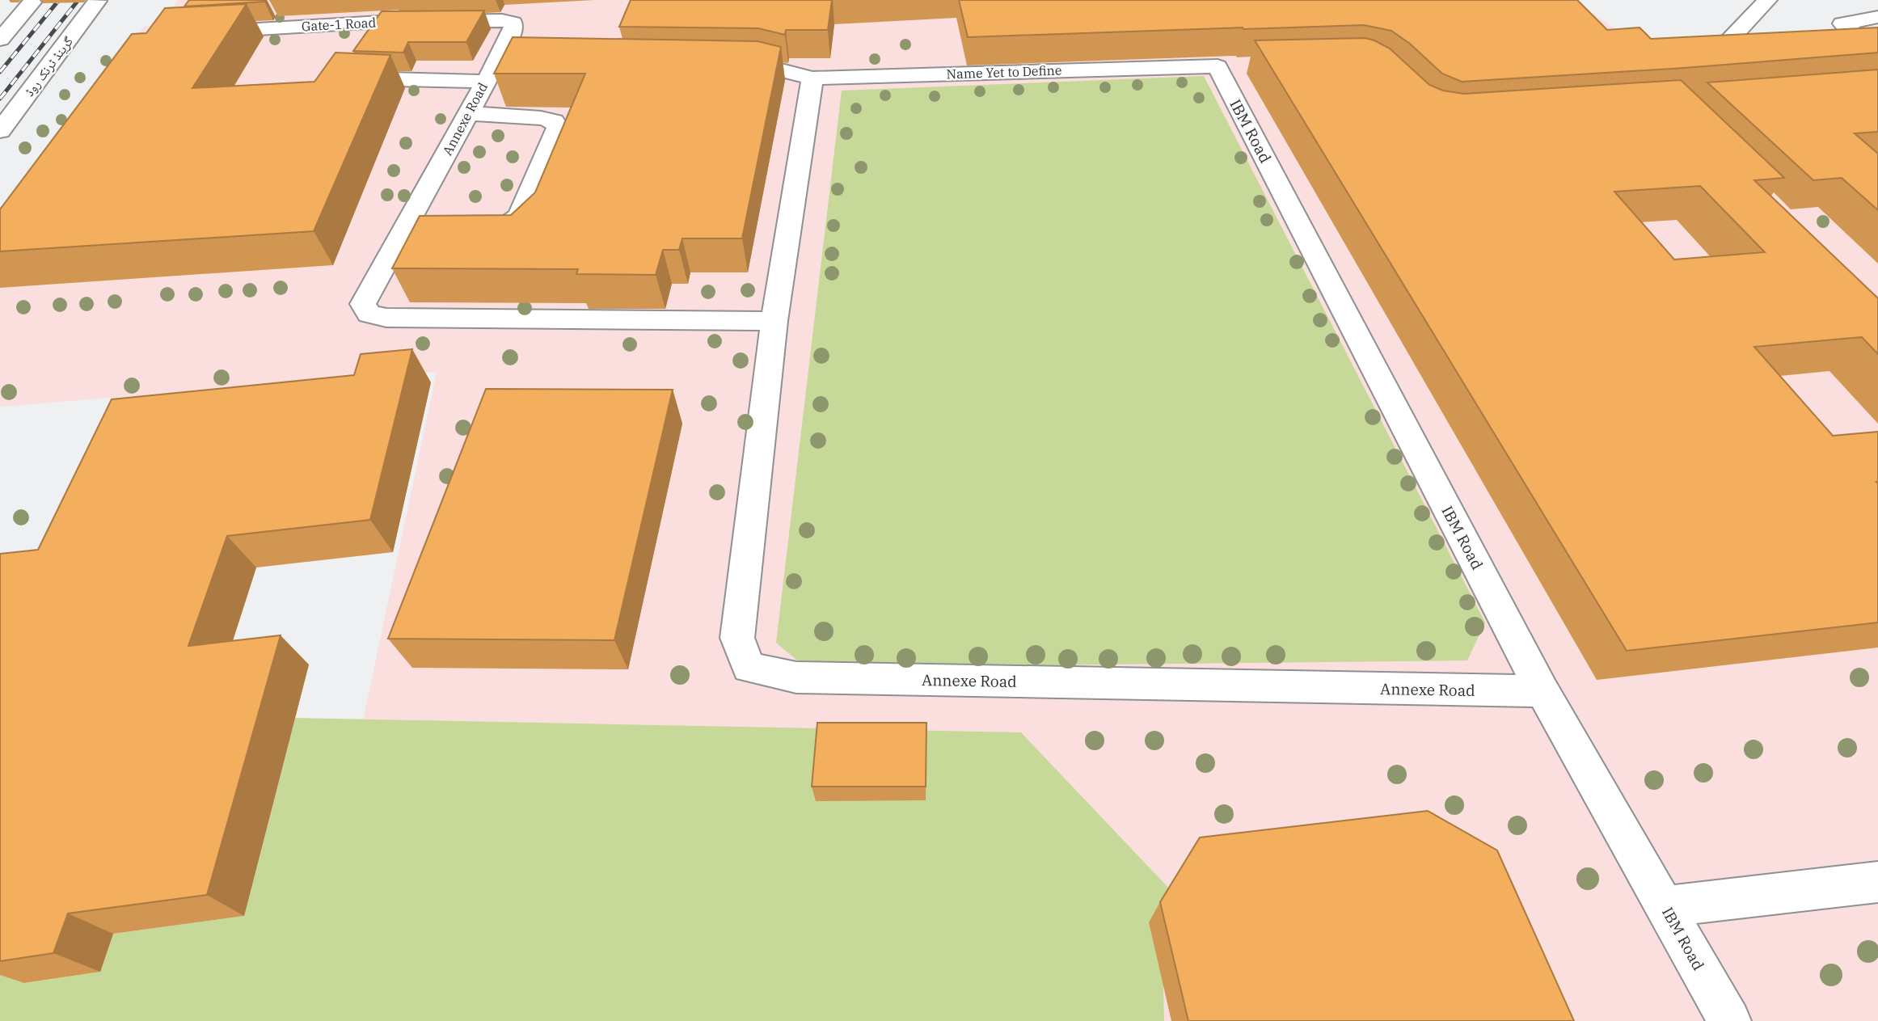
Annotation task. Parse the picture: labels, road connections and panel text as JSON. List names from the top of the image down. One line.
{"streets":{"main road":["Gate-1 Road","گرینڈ ٹرنک روڈ","Name Yet to Define","Annexe Road","IBM Road"]},"crossings":[["Gate-1 Road","Annexe Road"],["Name Yet to Define","Annexe Road"],["Name Yet to Define","IBM Road"],["Annexe Road","IBM Road"]]}
